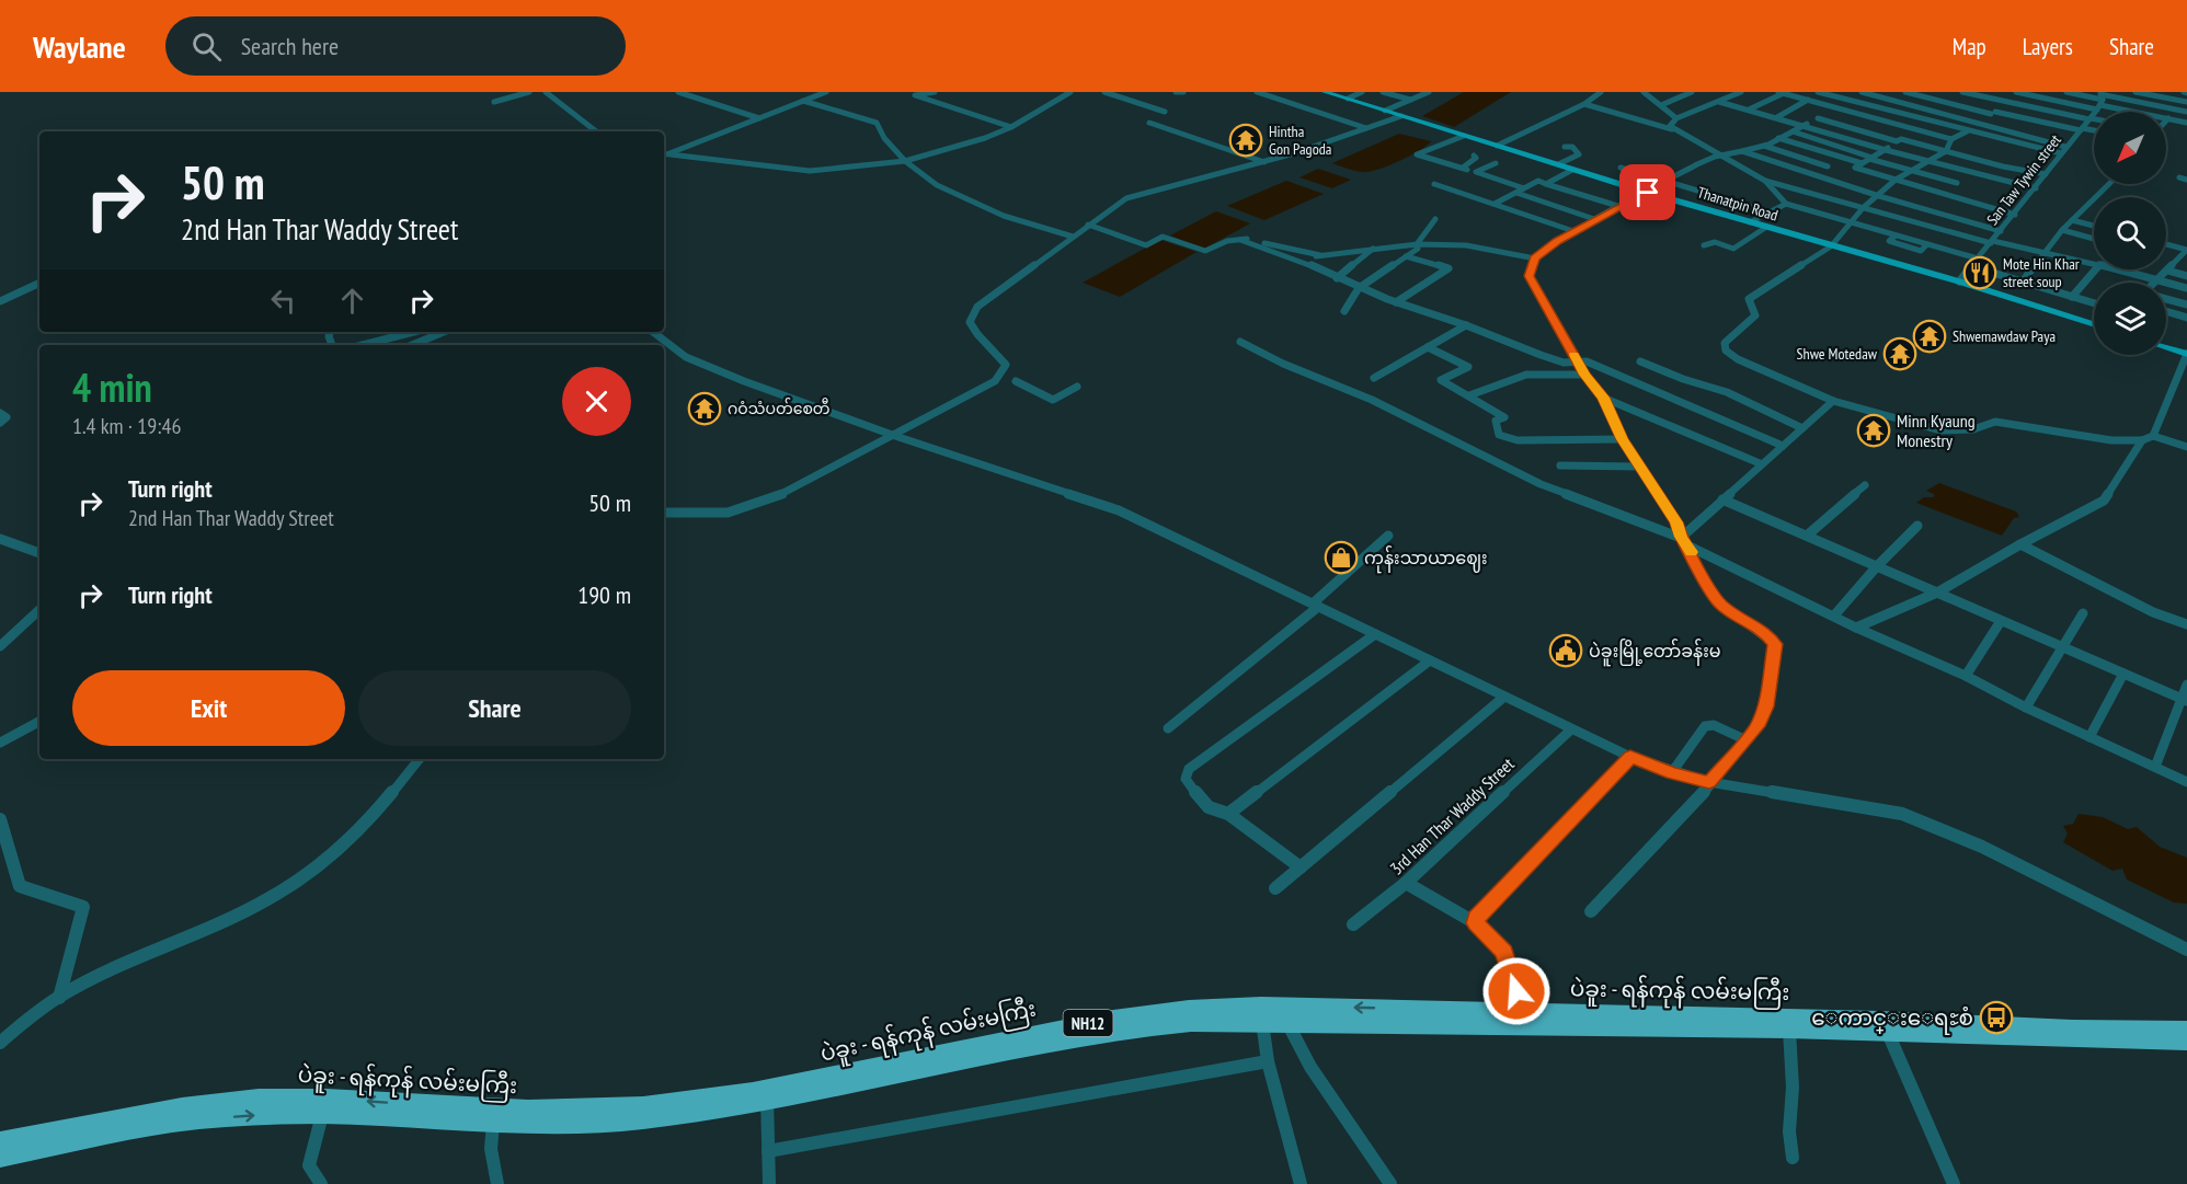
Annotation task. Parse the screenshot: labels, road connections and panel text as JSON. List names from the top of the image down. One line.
{"streets":{"highway":["ပဲခူး - ရန်ကုန် လမ်းမကြီး","NH12"],"main road":["Thanatpin Road"],"street":["San Taw Tywin street","3rd Han Thar Waddy Street"]},"crossings":[["San Taw Tywin street","Thanatpin Road"]],"places":{"temple":["Hintha Gon Pagoda","Shwemawdaw Paya","Shwe Motedaw","ဂဝံသံပတ်စေတီ","Minn Kyaung Monestry"],"restaurant":["Mote Hin Khar street soup"],"shop":["ကုန်းသာယာဈေး"],"public building":["ပဲခူးမြို့တော်ခန်းမ"],"bus stop":["ေကာင္းေရႊစံ"]},"north":"bottom left","page":{"header":"Waylane","search":"Search here","nav":["Map","Layers","Share"],"turn":["50 m","2nd Han Thar Waddy Street"],"heading":["4 min","1.4 km · 19:46"],"list":[{"name":"Turn right","note":"2nd Han Thar Waddy Street","value":"50 m"},{"name":"Turn right","value":"190 m"}],"buttons":["Exit","Share"]}}
